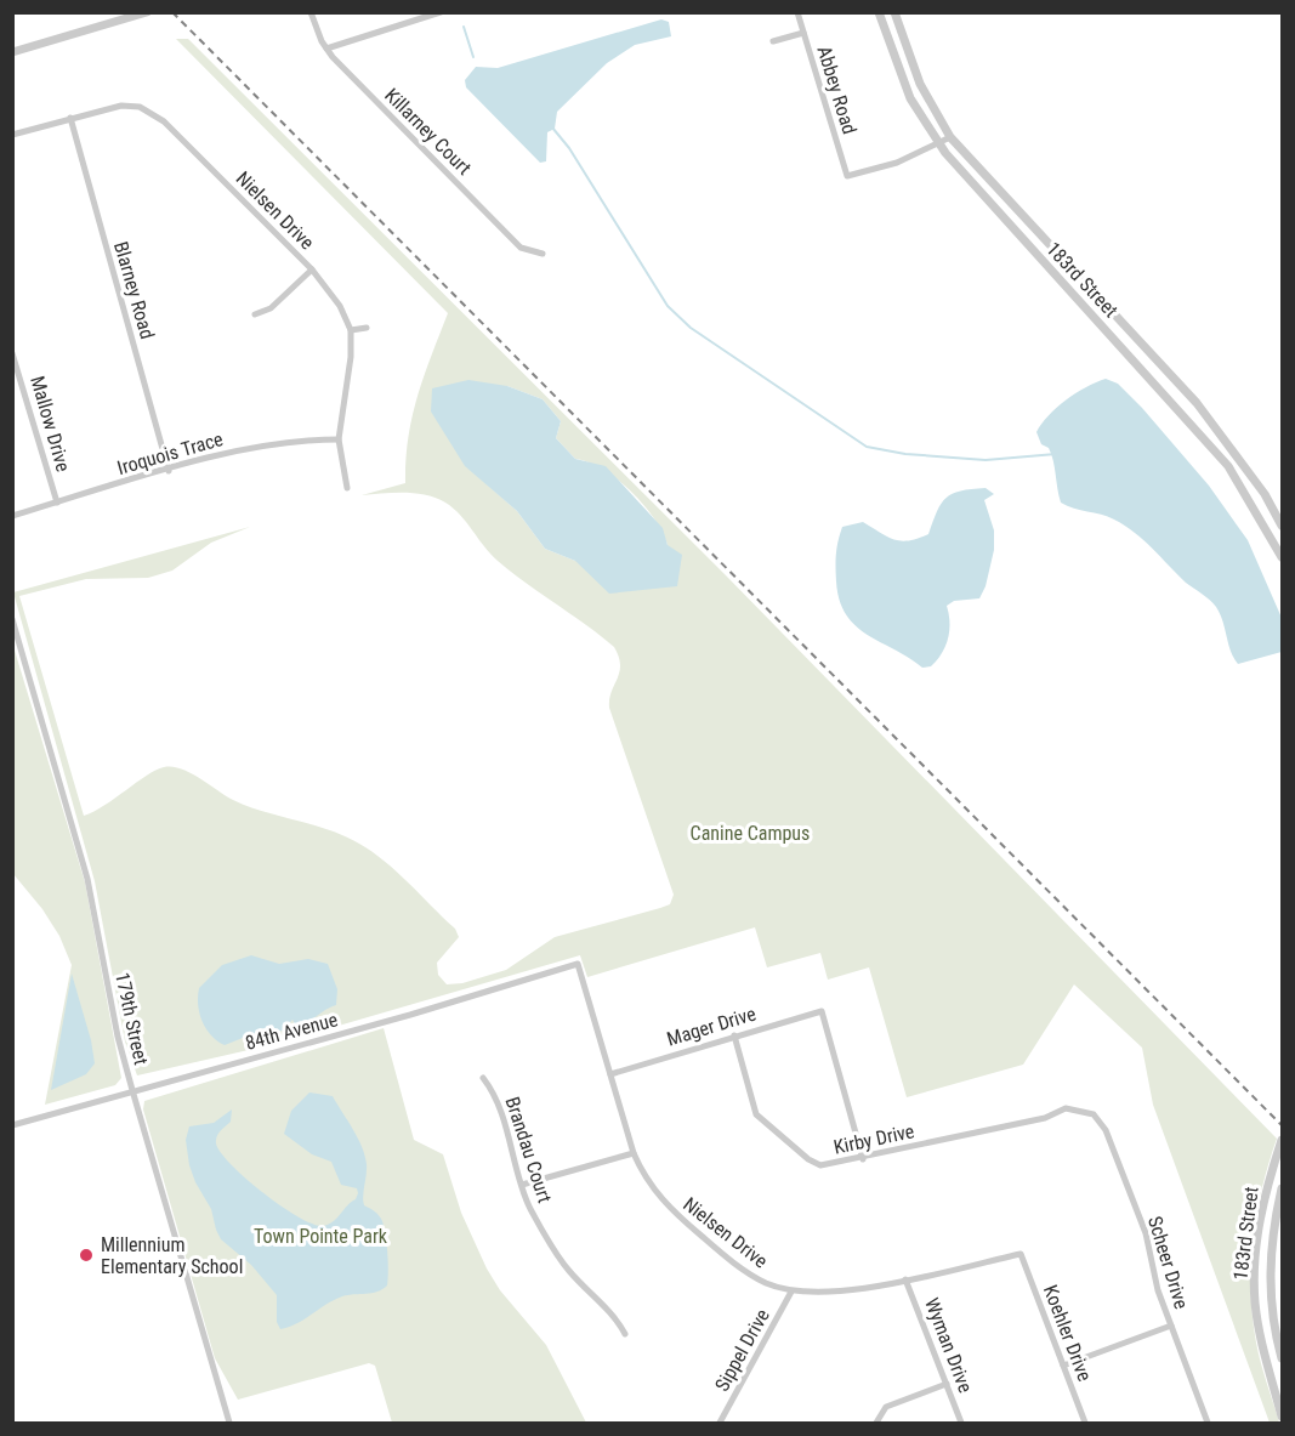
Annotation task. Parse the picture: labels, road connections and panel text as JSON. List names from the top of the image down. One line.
{"streets":{"street":["Abbey Road","Killarney Court","Nielsen Drive","183rd Street","Blarney Road","Mallow Drive","Iroquois Trace","179th Street","Mager Drive","84th Avenue","Kirby Drive","Brandau Court","Scheer Drive","Koehler Drive","Wyman Drive","Sippel Drive"]},"crossings":[["Abbey Road","183rd Street"],["Nielsen Drive","Blarney Road"],["Nielsen Drive","Iroquois Trace"],["Nielsen Drive","Mager Drive"],["Nielsen Drive","84th Avenue"],["Nielsen Drive","Koehler Drive"],["Nielsen Drive","Wyman Drive"],["Nielsen Drive","Sippel Drive"],["Blarney Road","Iroquois Trace"],["Mallow Drive","Iroquois Trace"],["179th Street","84th Avenue"],["Mager Drive","Kirby Drive"],["Kirby Drive","Scheer Drive"]],"parks":["Canine Campus","Town Pointe Park"],"places":["Millennium Elementary School"]}
